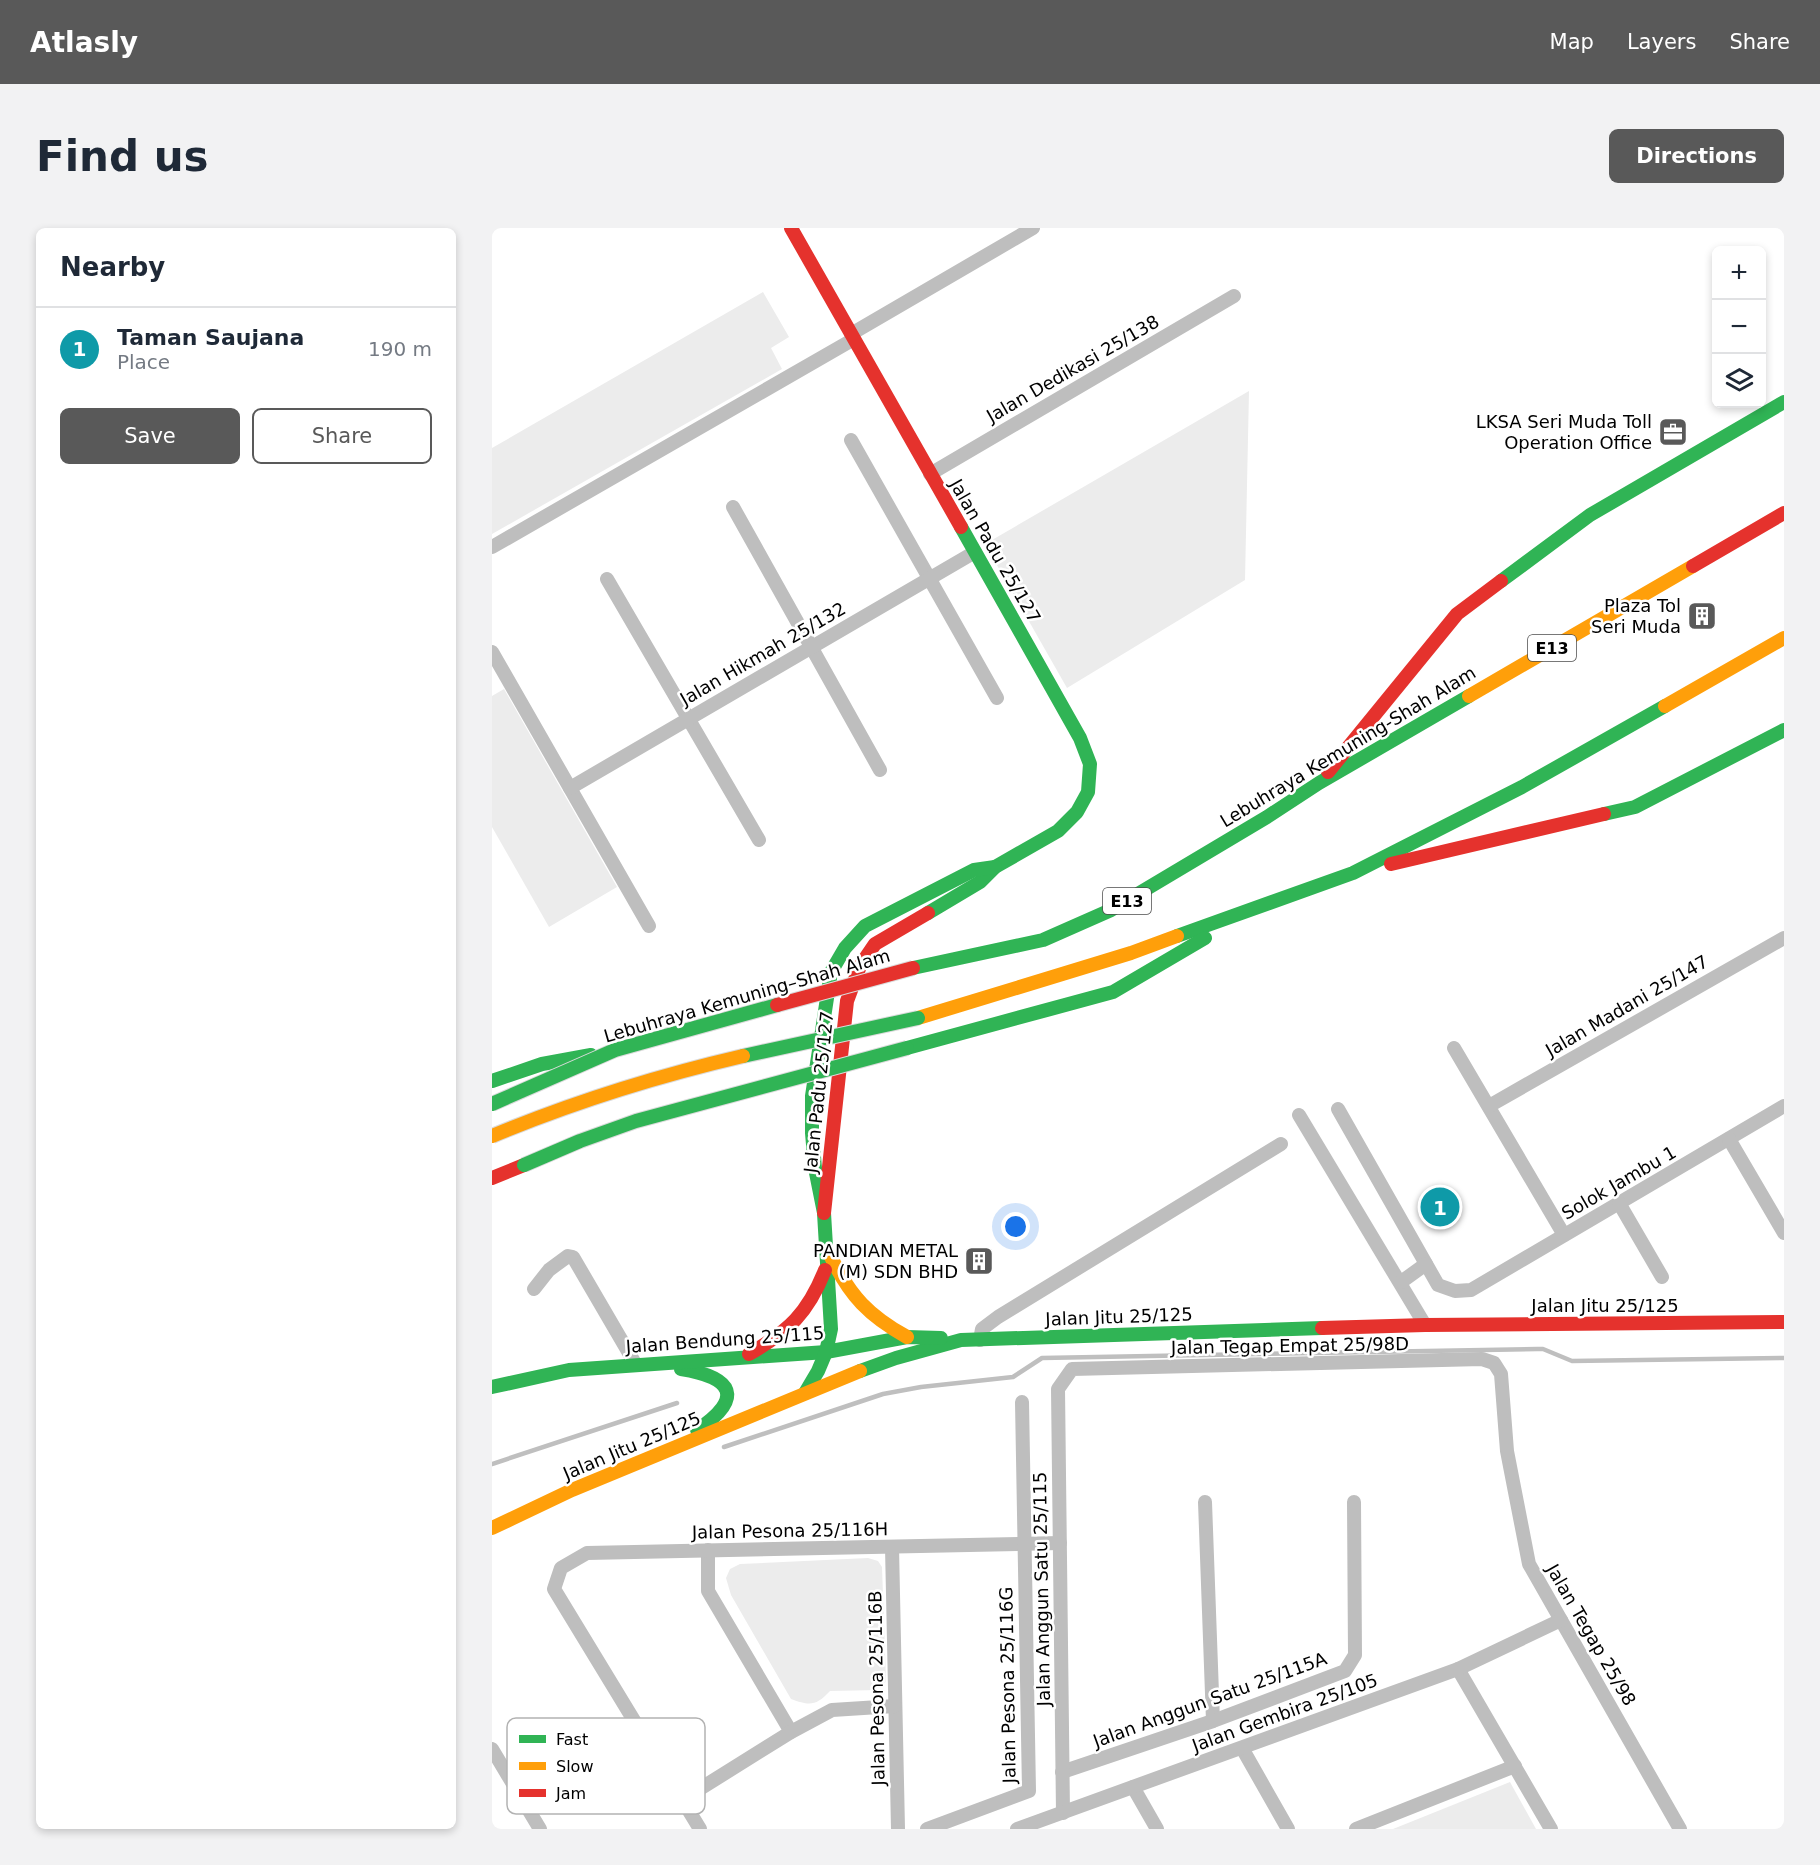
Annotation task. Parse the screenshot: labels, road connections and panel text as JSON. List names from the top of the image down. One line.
{"streets":{"main road":["Jalan Padu 25/127","E13","Lebuhraya Kemuning-Shah Alam","Lebuhraya Kemuning–Shah Alam","Jalan Jitu 25/125","Jalan Bendung 25/115"],"street":["Jalan Dedikasi 25/138","Jalan Hikmah 25/132","Jalan Madani 25/147","Solok Jambu 1","Jalan Tegap Empat 25/98D","Jalan Pesona 25/116H","Jalan Anggun Satu 25/115","Jalan Tegap 25/98","Jalan Pesona 25/116G","Jalan Pesona 25/116B","Jalan Anggun Satu 25/115A","Jalan Gembira 25/105"]},"crossings":[["Jalan Dedikasi 25/138","Jalan Padu 25/127"],["Jalan Padu 25/127","Jalan Hikmah 25/132"],["Jalan Padu 25/127","Jalan Jitu 25/125"],["Jalan Padu 25/127","Jalan Bendung 25/115"],["Lebuhraya Kemuning-Shah Alam","Lebuhraya Kemuning–Shah Alam"],["Jalan Jitu 25/125","Jalan Bendung 25/115"],["Jalan Tegap Empat 25/98D","Jalan Anggun Satu 25/115"],["Jalan Tegap Empat 25/98D","Jalan Tegap 25/98"],["Jalan Pesona 25/116H","Jalan Anggun Satu 25/115"],["Jalan Pesona 25/116H","Jalan Pesona 25/116G"],["Jalan Pesona 25/116H","Jalan Pesona 25/116B"],["Jalan Anggun Satu 25/115","Jalan Anggun Satu 25/115A"],["Jalan Anggun Satu 25/115","Jalan Gembira 25/105"],["Jalan Tegap 25/98","Jalan Gembira 25/105"]],"places":{"office":["LKSA Seri Muda Toll Operation Office"],"building":["Plaza Tol Seri Muda","PANDIAN METAL (M) SDN BHD"]},"legend":["Fast","Slow","Jam"],"page":{"header":"Atlasly","nav":["Map","Layers","Share"],"buttons":["Directions",["Save","Share"]],"title":"Find us","heading":"Nearby","map_buttons":["+","−"],"list":[{"mark":"1","name":"Taman Saujana","note":"Place","value":"190 m"}],"pins":"1"}}
